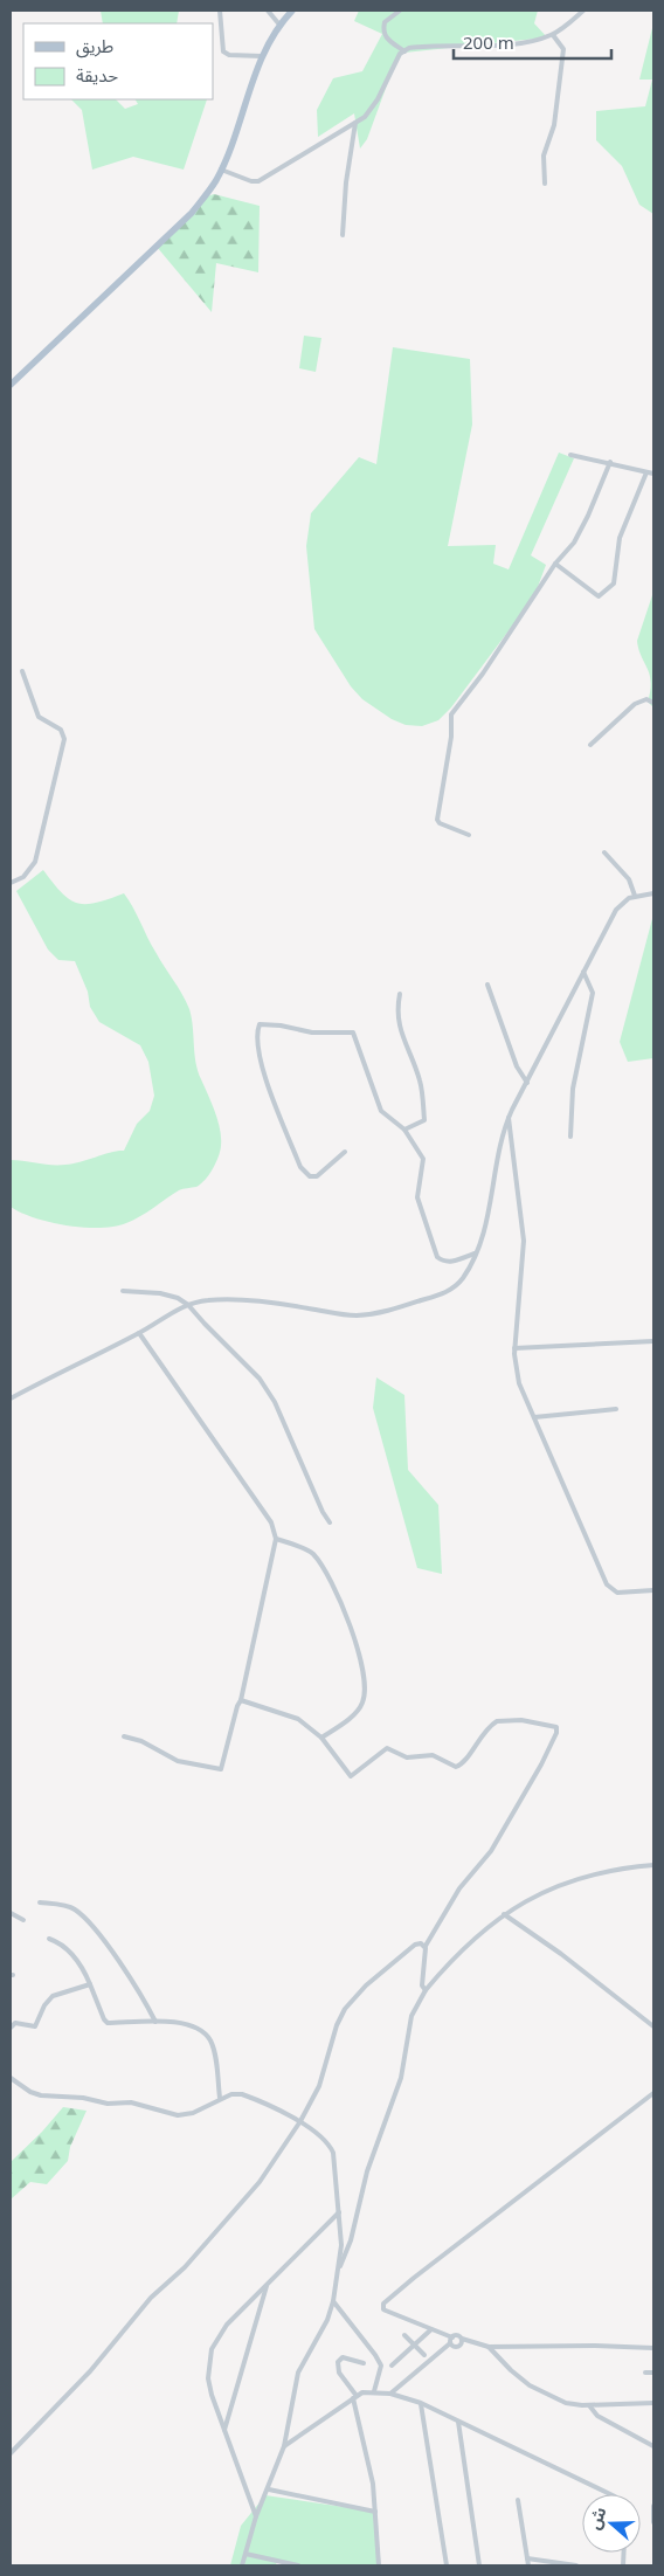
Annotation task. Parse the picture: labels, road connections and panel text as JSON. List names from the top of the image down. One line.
{"legend":["طريق","حديقة"],"scale_bar":"200 m","north":"left"}
